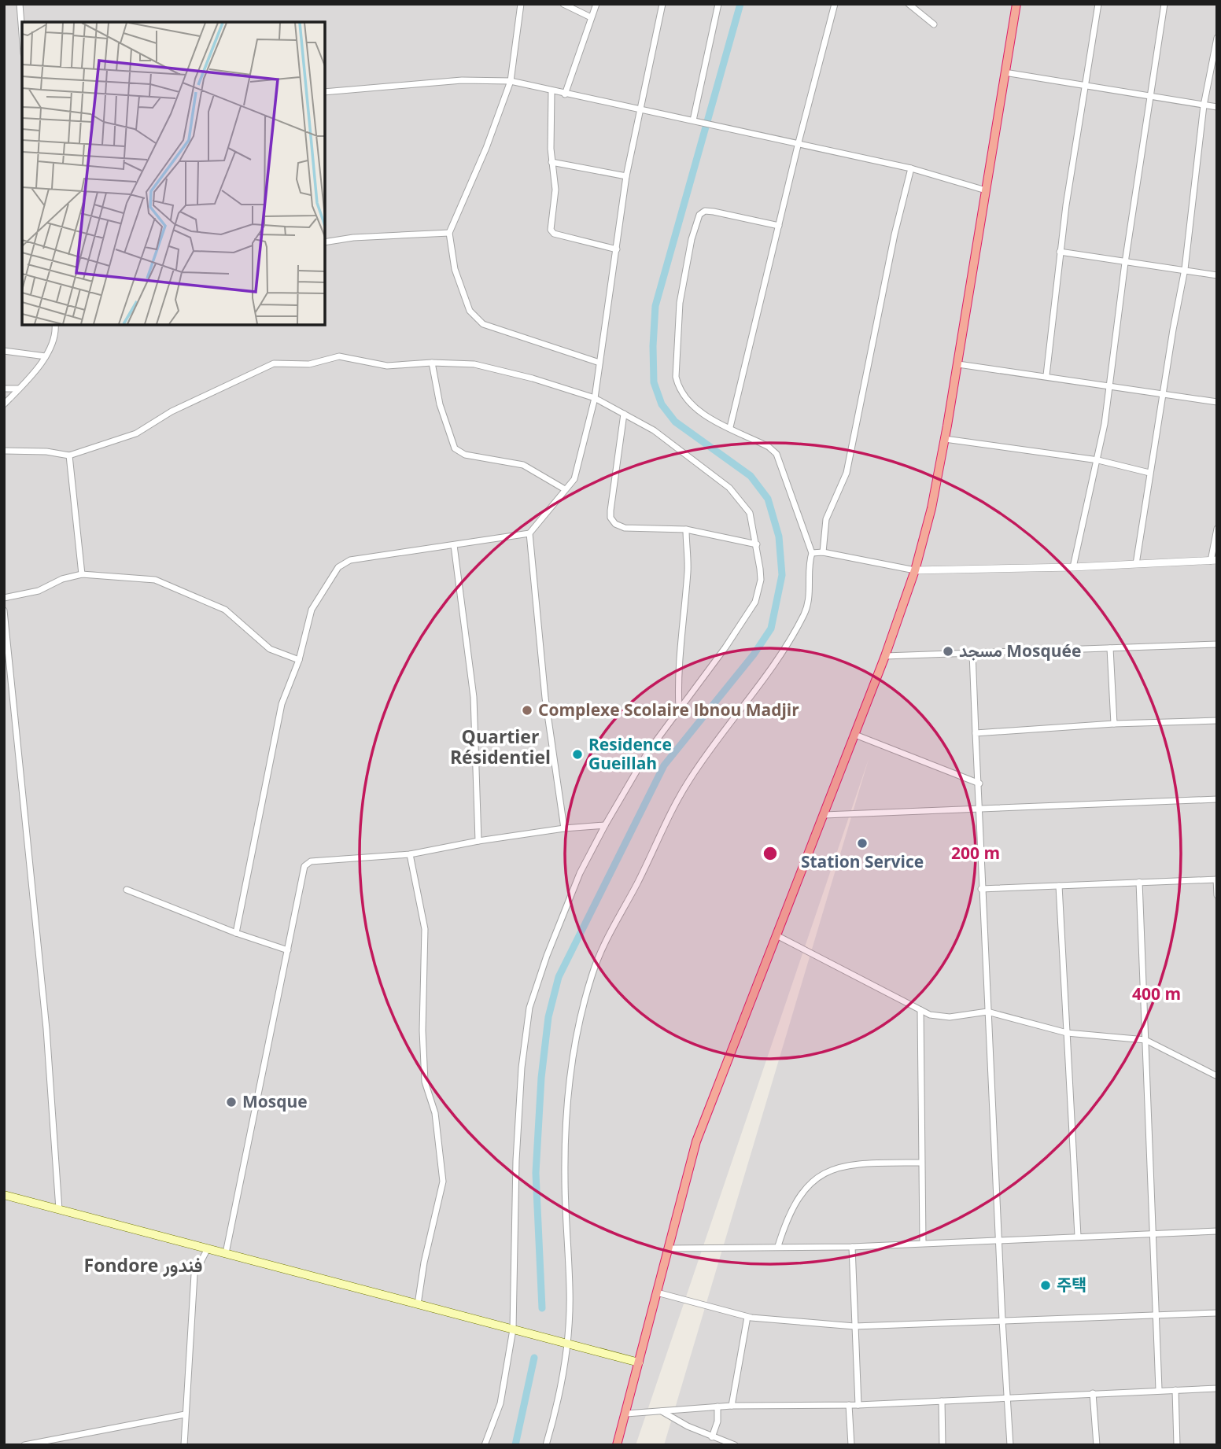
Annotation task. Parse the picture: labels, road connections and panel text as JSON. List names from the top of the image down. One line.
{"districts":["Quartier Résidentiel","Fondore فندور"],"places":["مسجد Mosquée","Complexe Scolaire Ibnou Madjir","Residence Gueillah","Station Service","Mosque","주택"],"rings":["200 m","400 m"]}
